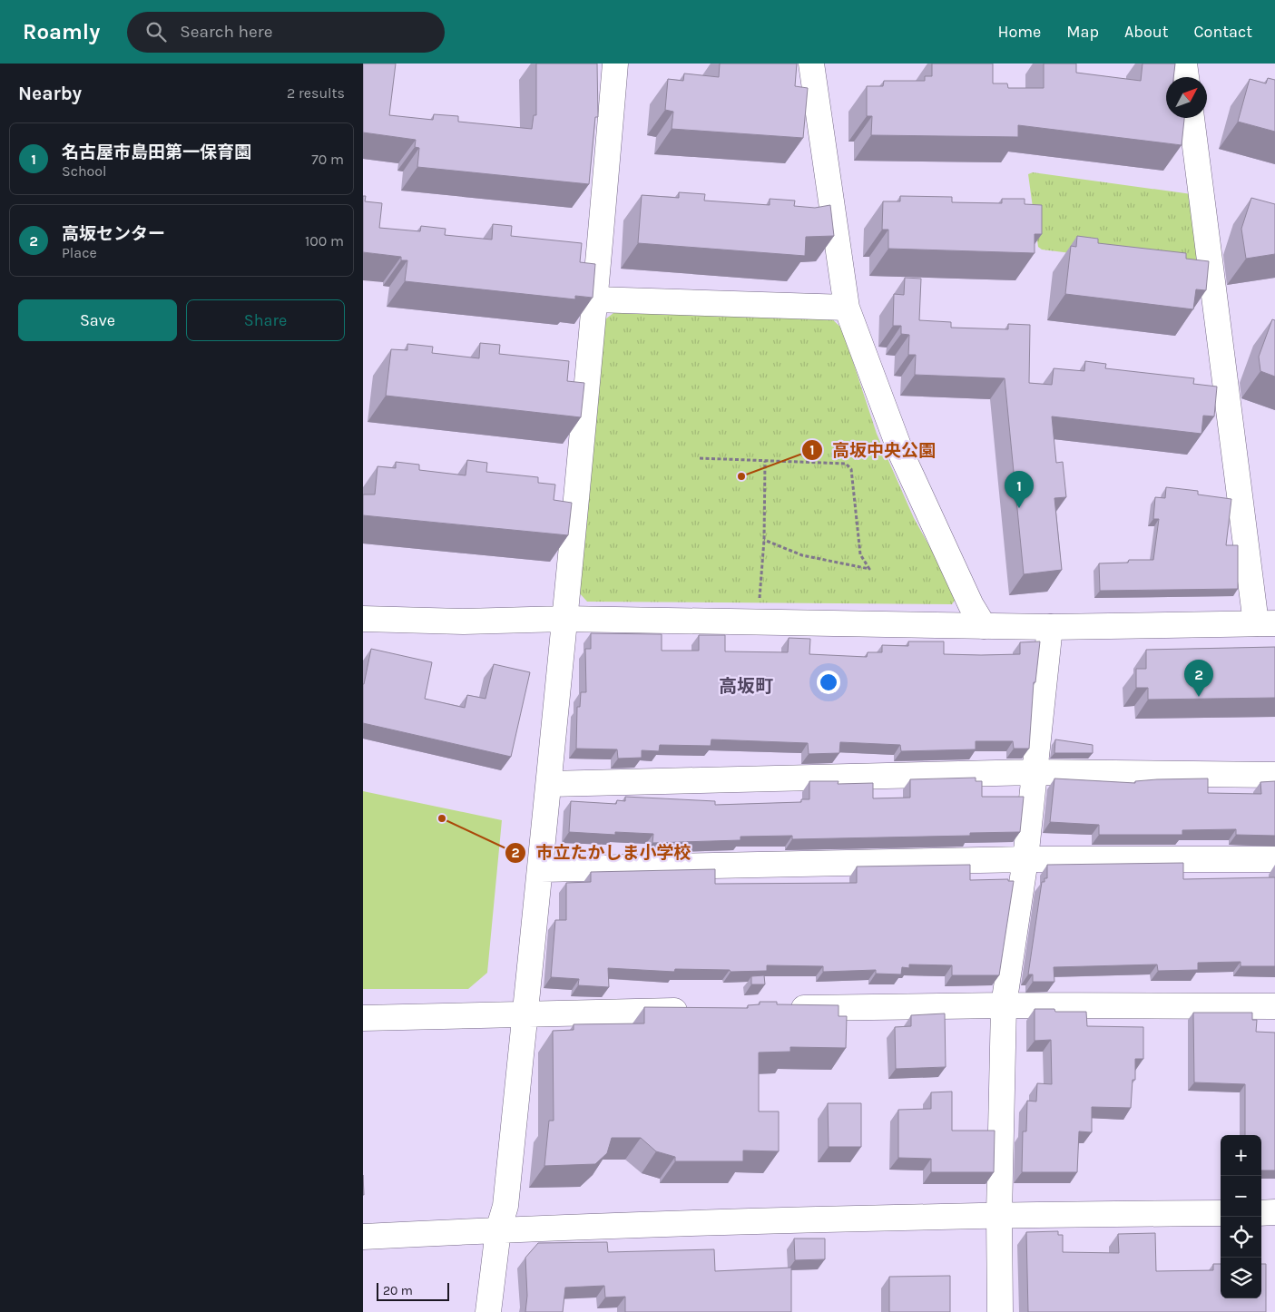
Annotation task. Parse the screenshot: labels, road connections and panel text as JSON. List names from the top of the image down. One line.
{"districts":["高坂町"],"places":["高坂中央公園","市立たかしま小学校"],"scale_bar":"20 m","north":"top right","page":{"header":"Roamly","search":"Search here","nav":["Home","Map","About","Contact"],"heading":["Nearby","2 results"],"list":[{"mark":"1","name":"名古屋市島田第一保育園","note":"School","value":"70 m"},{"mark":"2","name":"高坂センター","note":"Place","value":"100 m"}],"buttons":["Save","Share"],"pins":["1","2"],"map_buttons":["+","−"],"scale":"20 m"}}
